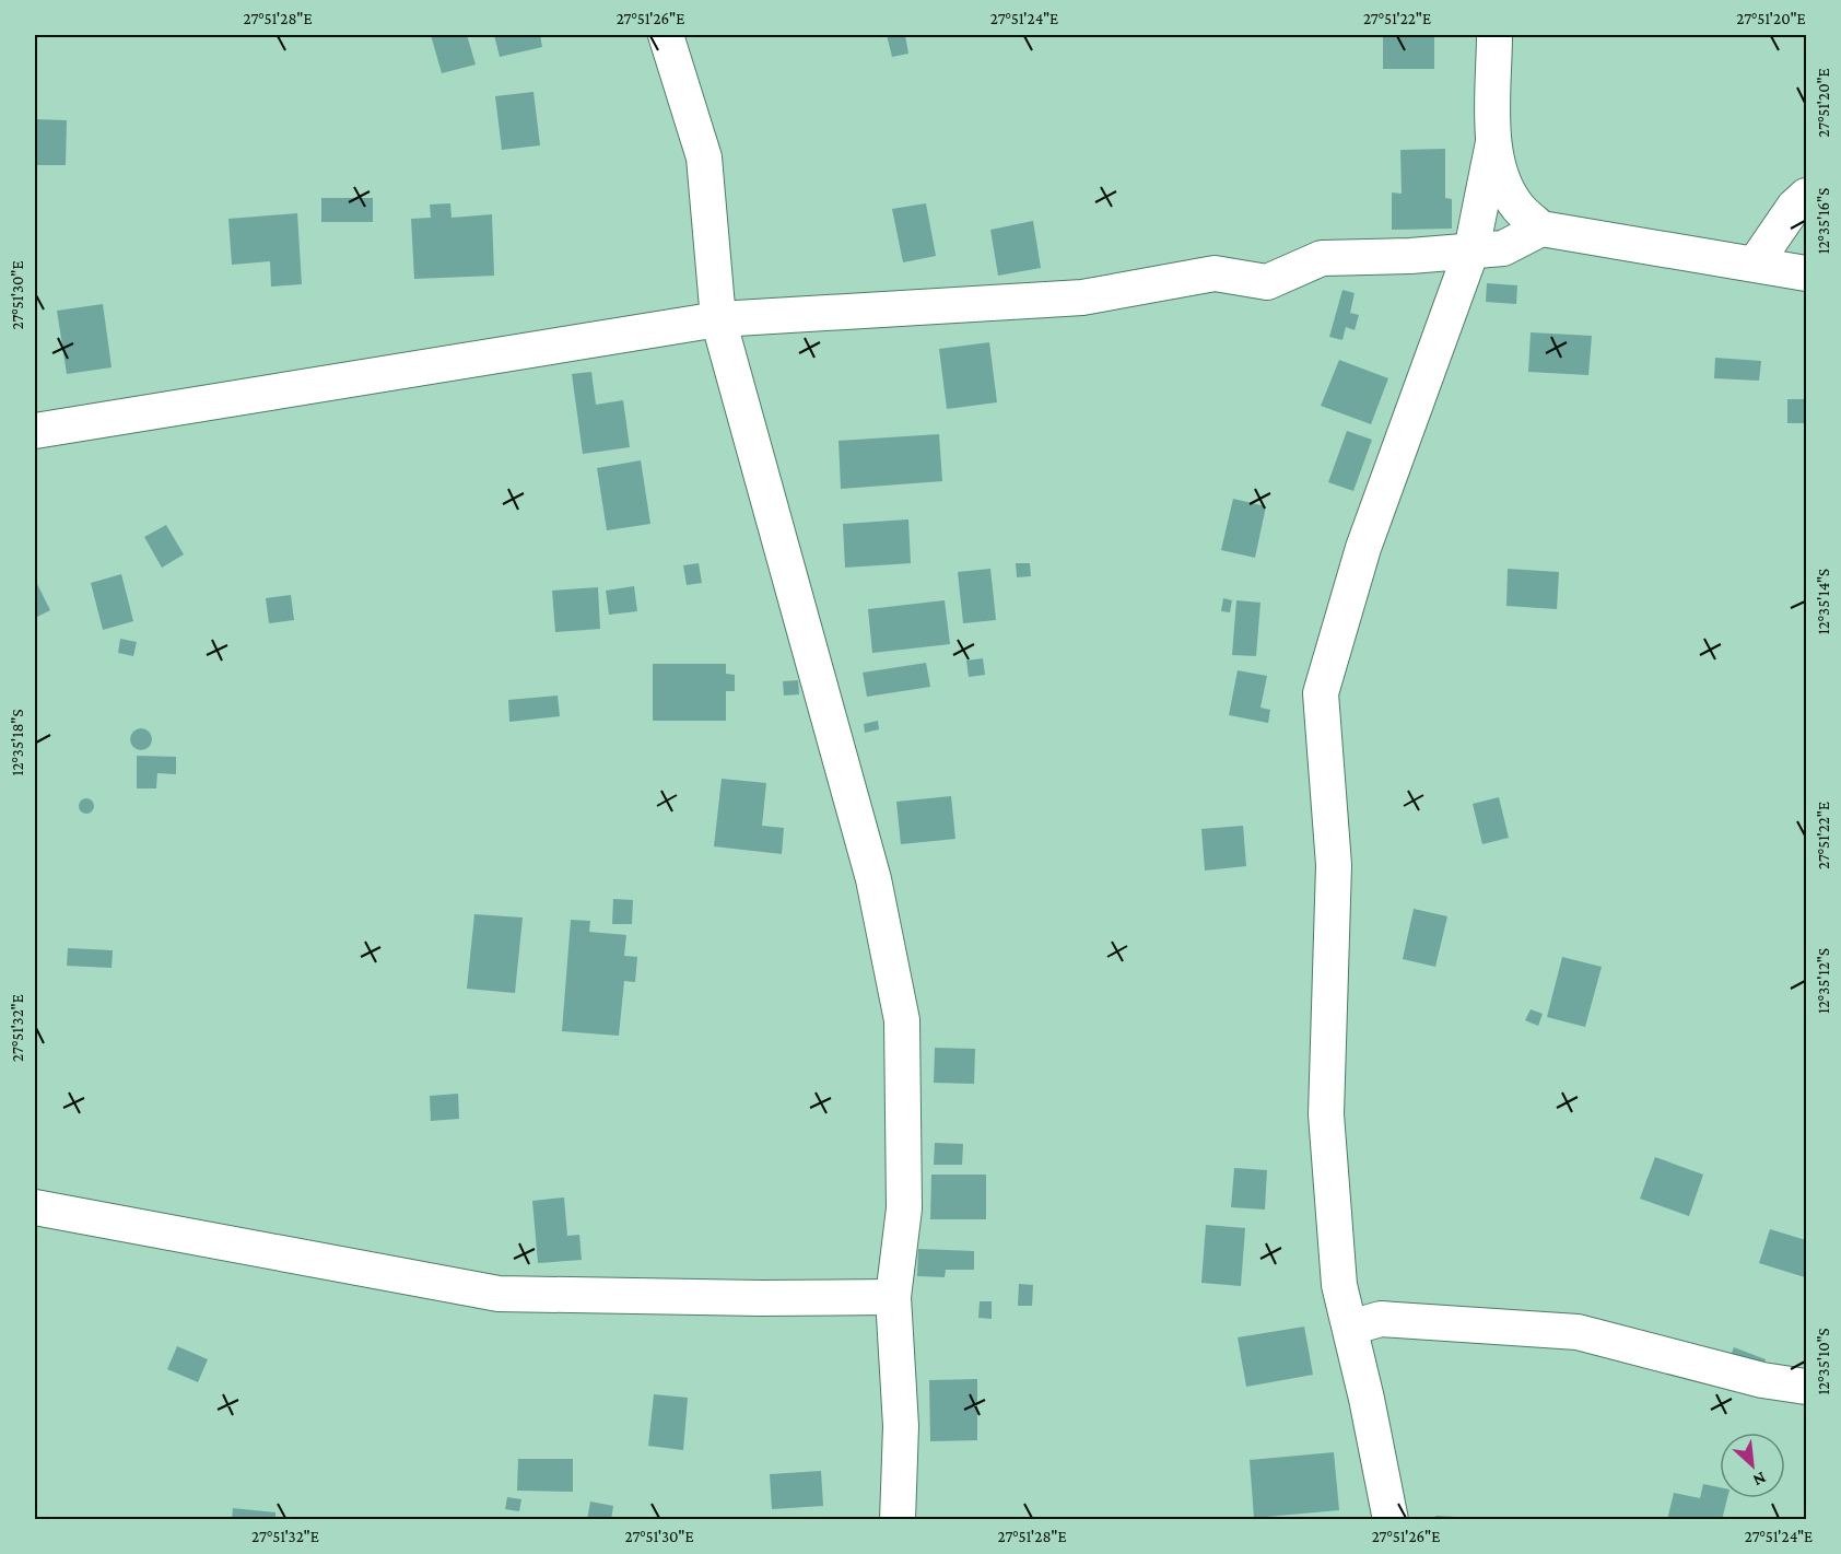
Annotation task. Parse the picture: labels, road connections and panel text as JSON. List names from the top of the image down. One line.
{"north":"bottom right","coordinates":["27°51'28\"E","27°51'26\"E","27°51'24\"E","27°51'22\"E","27°51'20\"E","12°35'16\"S","27°51'30\"E","12°35'14\"S","12°35'18\"S","12°35'12\"S","27°51'32\"E","12°35'10\"S"]}
